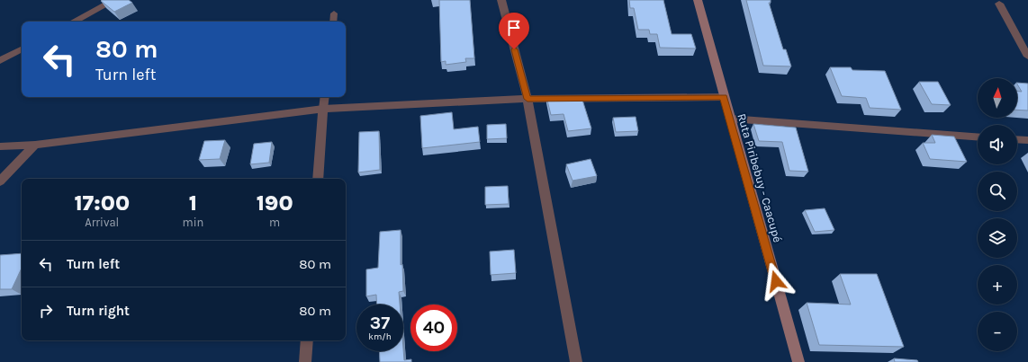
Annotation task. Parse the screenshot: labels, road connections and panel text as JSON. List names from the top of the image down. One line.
{"streets":{"street":["Ruta Piribebuy - Caacupé"]},"north":"top","page":{"turn":["80 m","Turn left"],"map_buttons":["+","−"],"eta":["17:00","Arrival","1","min","190","m"],"list":[{"name":"Turn left","value":"80 m"},{"name":"Turn right","value":"80 m"}],"speed":"37 km/h","limit":"40"}}
